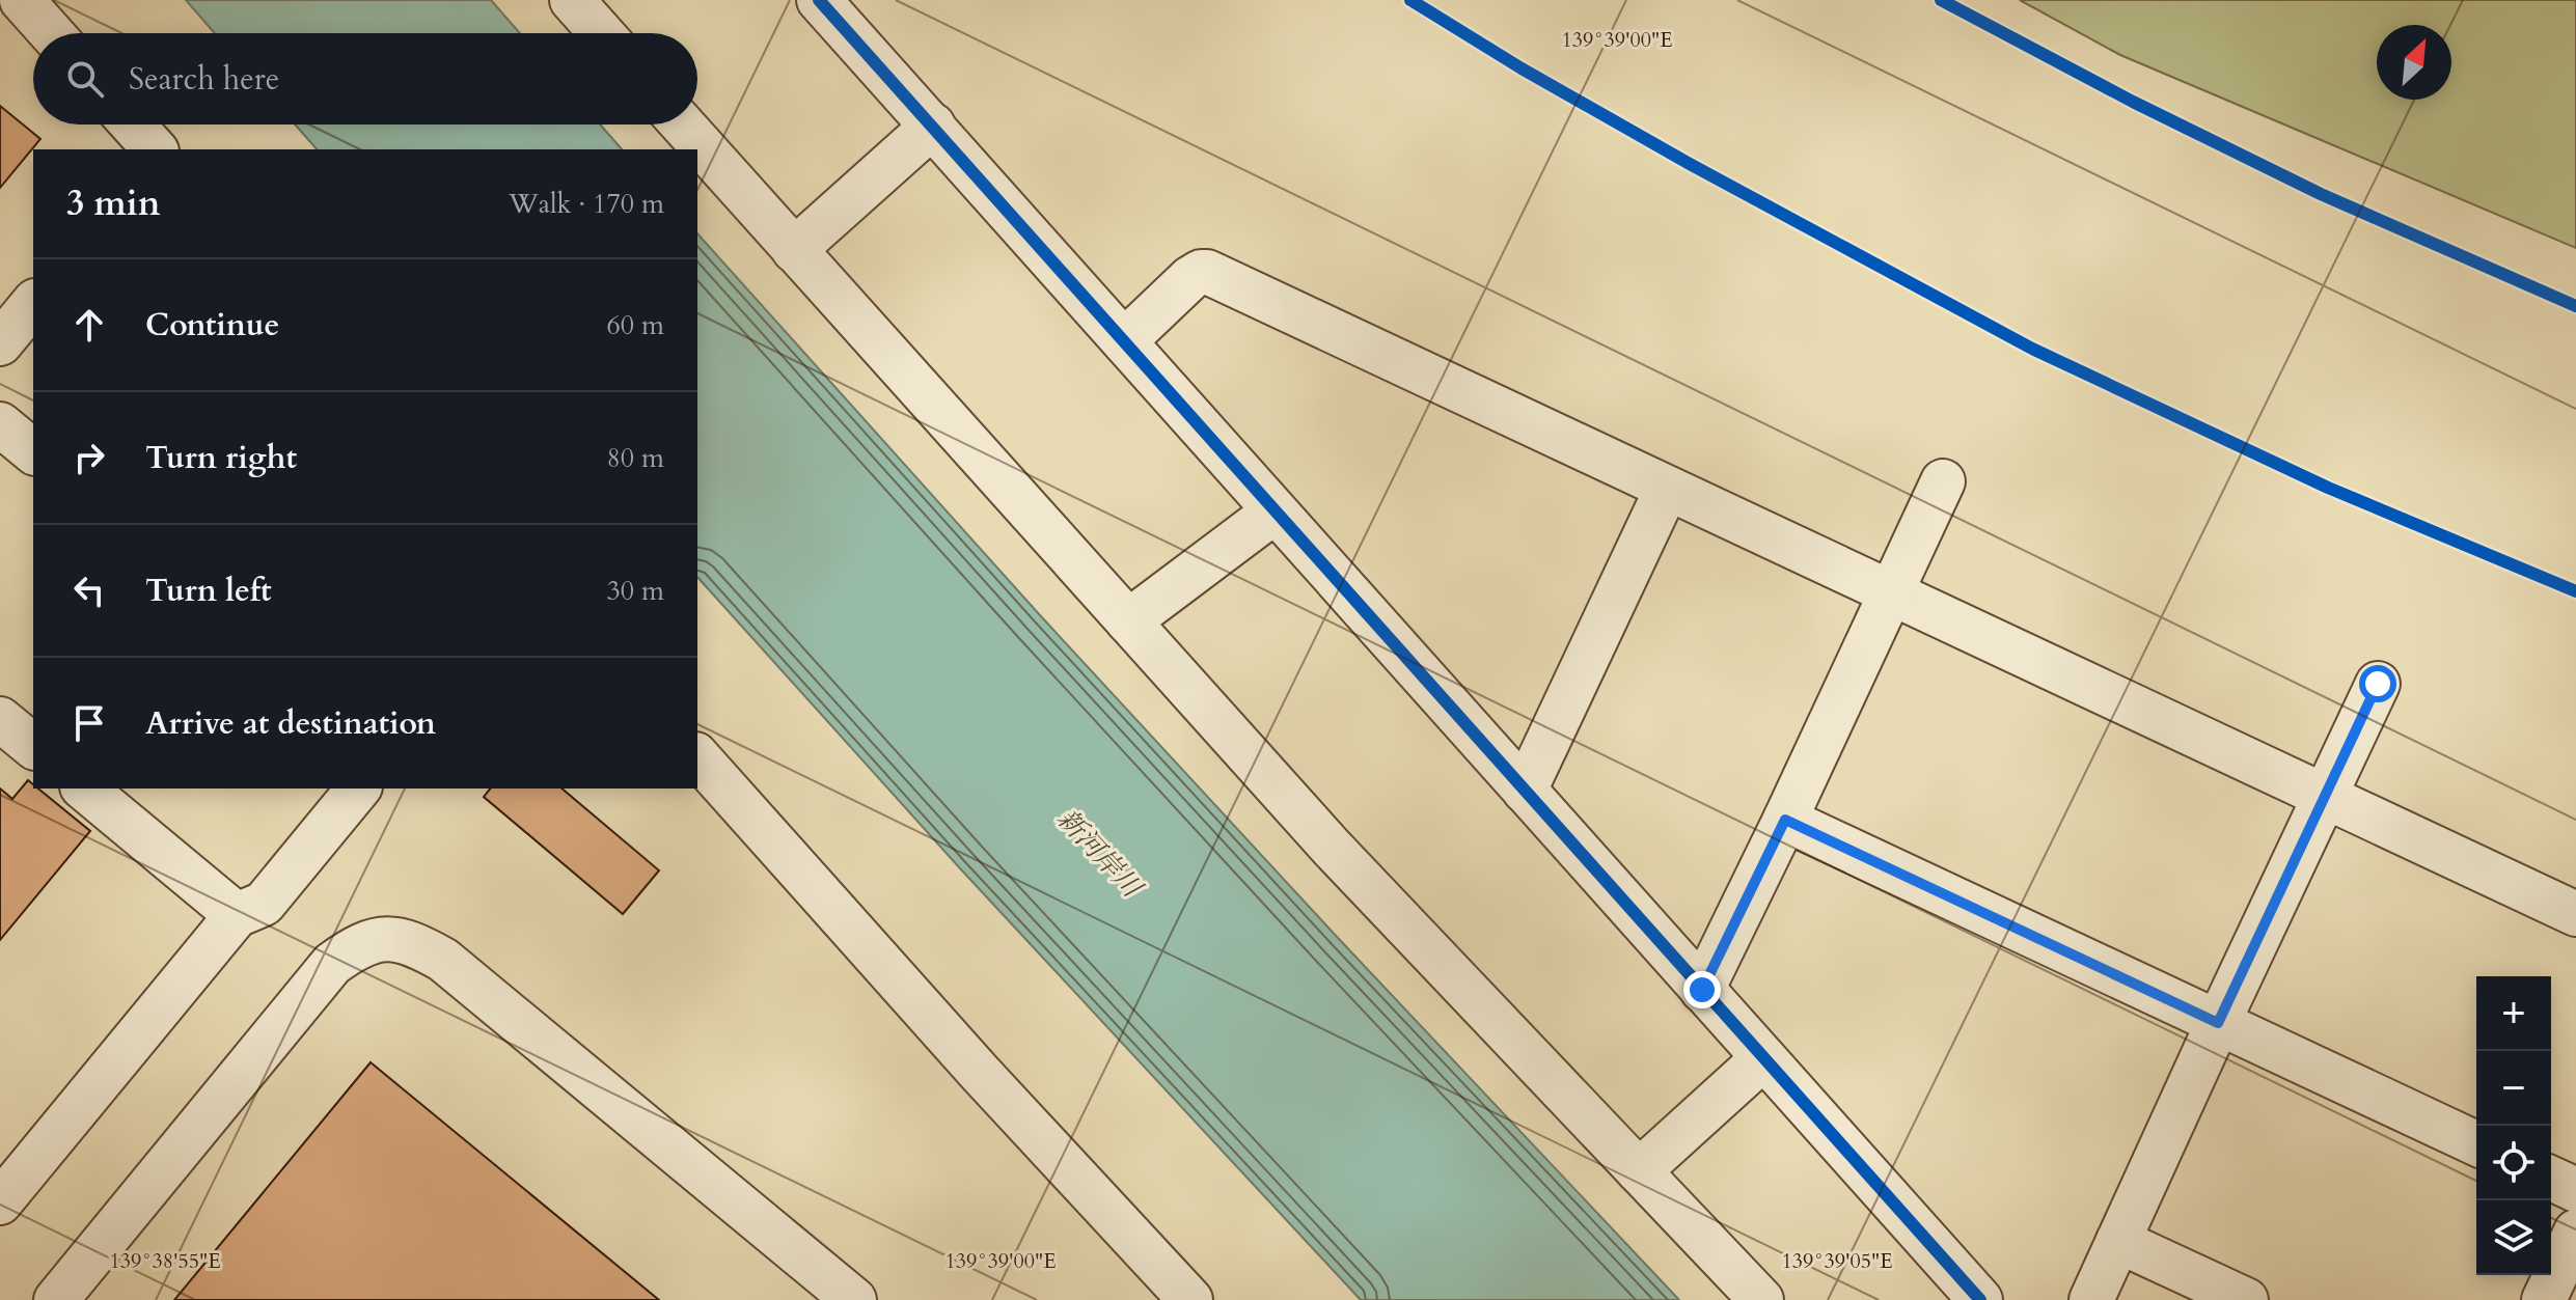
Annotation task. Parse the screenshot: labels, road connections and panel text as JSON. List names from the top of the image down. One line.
{"water":["新河岸川"],"north":"top right","page":{"search":"Search here","heading":["3 min","Walk · 170 m"],"list":[["Continue","60 m"],["Turn right","80 m"],["Turn left","30 m"],"Arrive at destination"],"map_buttons":["+","−"]},"coordinates":["139°39'00\"E","139°38'55\"E","139°39'05\"E"]}
